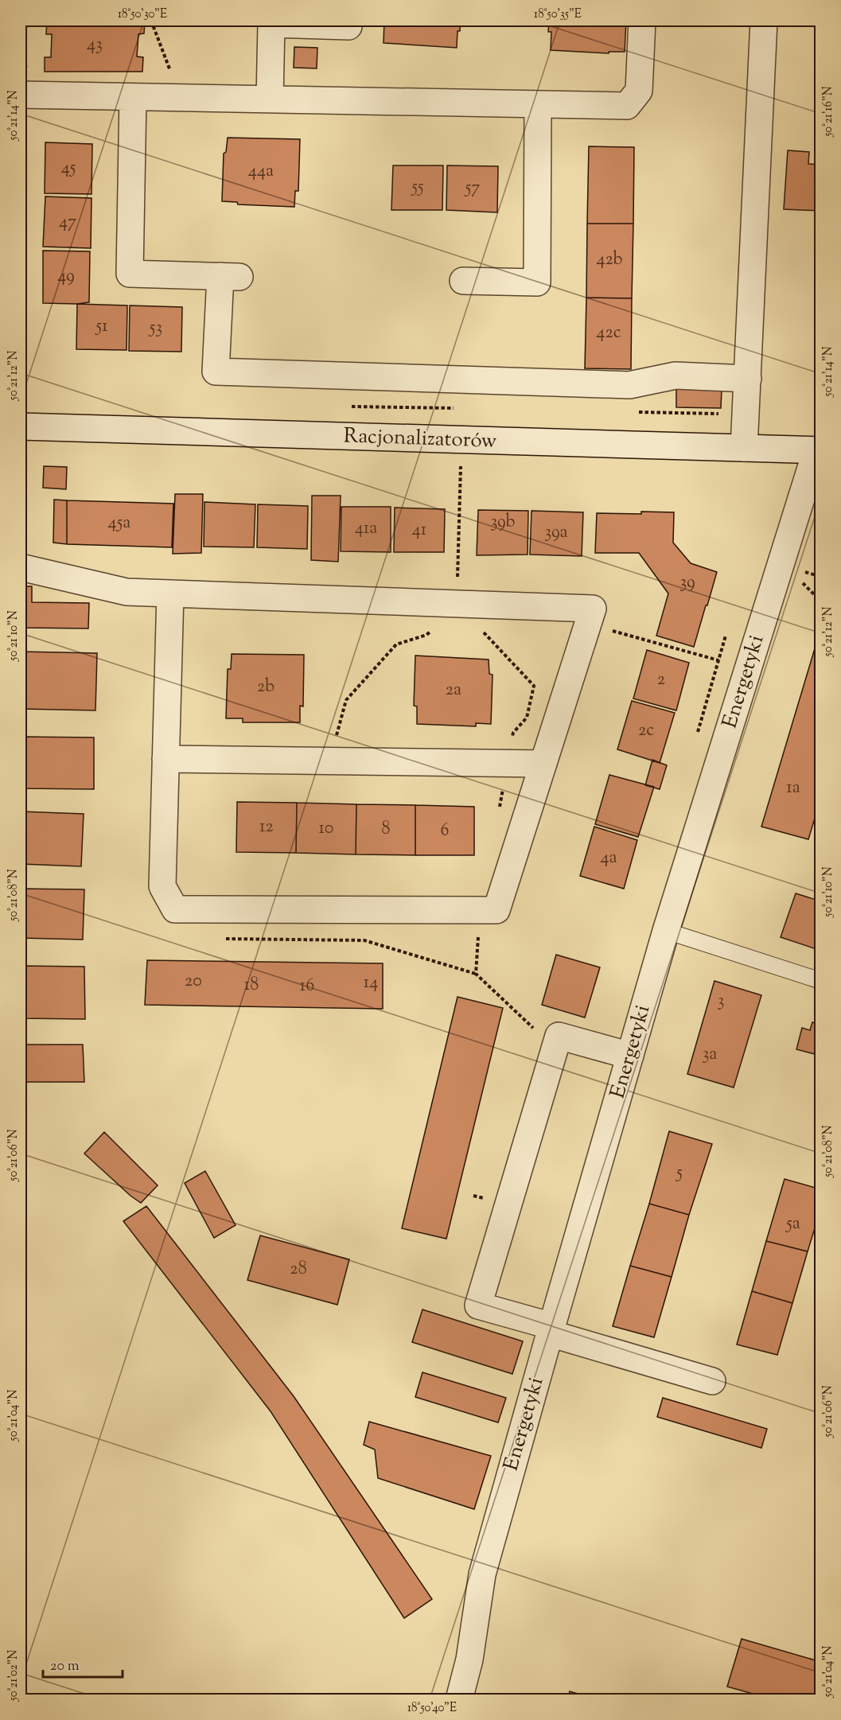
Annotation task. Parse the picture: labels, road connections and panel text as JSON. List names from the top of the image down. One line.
{"streets":{"street":["Racjonalizatorów","Energetyki"]},"crossings":[["Racjonalizatorów","Energetyki"]],"house_numbers":["43","45","44a","55","57","47","42b","49","51","53","42c","39b","45a","41a","41","39a","39","2","2b","2a","2c","1a","12","10","8","6","4a","20","14","18","16","3","3a","5","5a","28"],"scale_bar":"20 m","coordinates":["18°50'30\"E","18°50'35\"E","50°21'16\"N","50°21'14\"N","50°21'12\"N","50°21'10\"N","50°21'08\"N","50°21'06\"N","50°21'04\"N","50°21'02\"N","18°50'40\"E"]}
